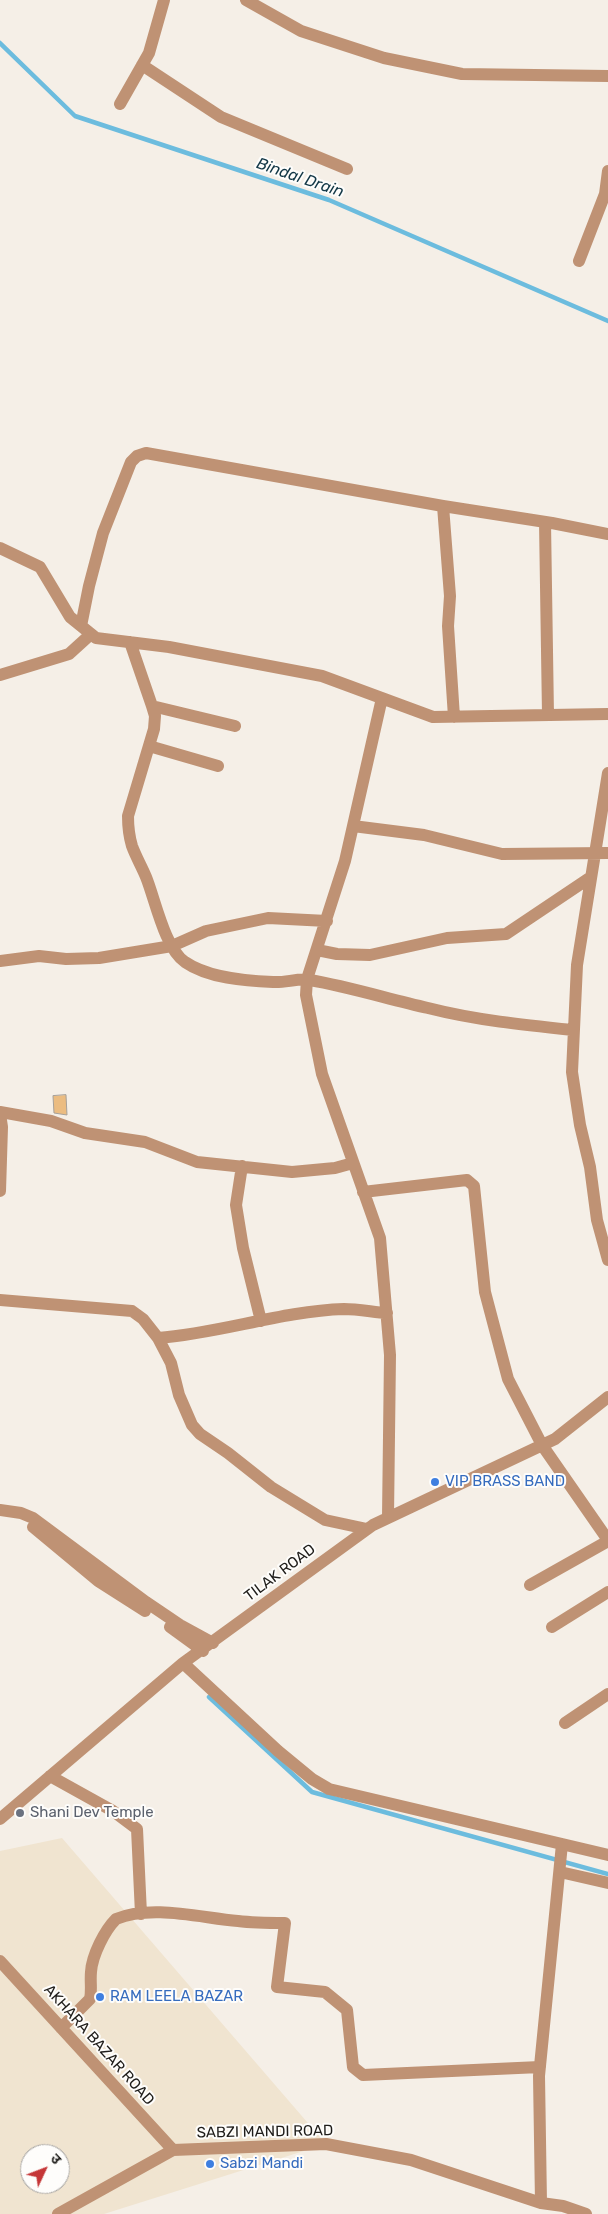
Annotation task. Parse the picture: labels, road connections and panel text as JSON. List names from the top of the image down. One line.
{"streets":{"street":["TILAK ROAD","AKHARA BAZAR ROAD","SABZI MANDI ROAD"]},"crossings":[["AKHARA BAZAR ROAD","SABZI MANDI ROAD"]],"water":["Bindal Drain"],"places":["VIP BRASS BAND","Shani Dev Temple","RAM LEELA BAZAR","Sabzi Mandi"],"north":"top right"}
